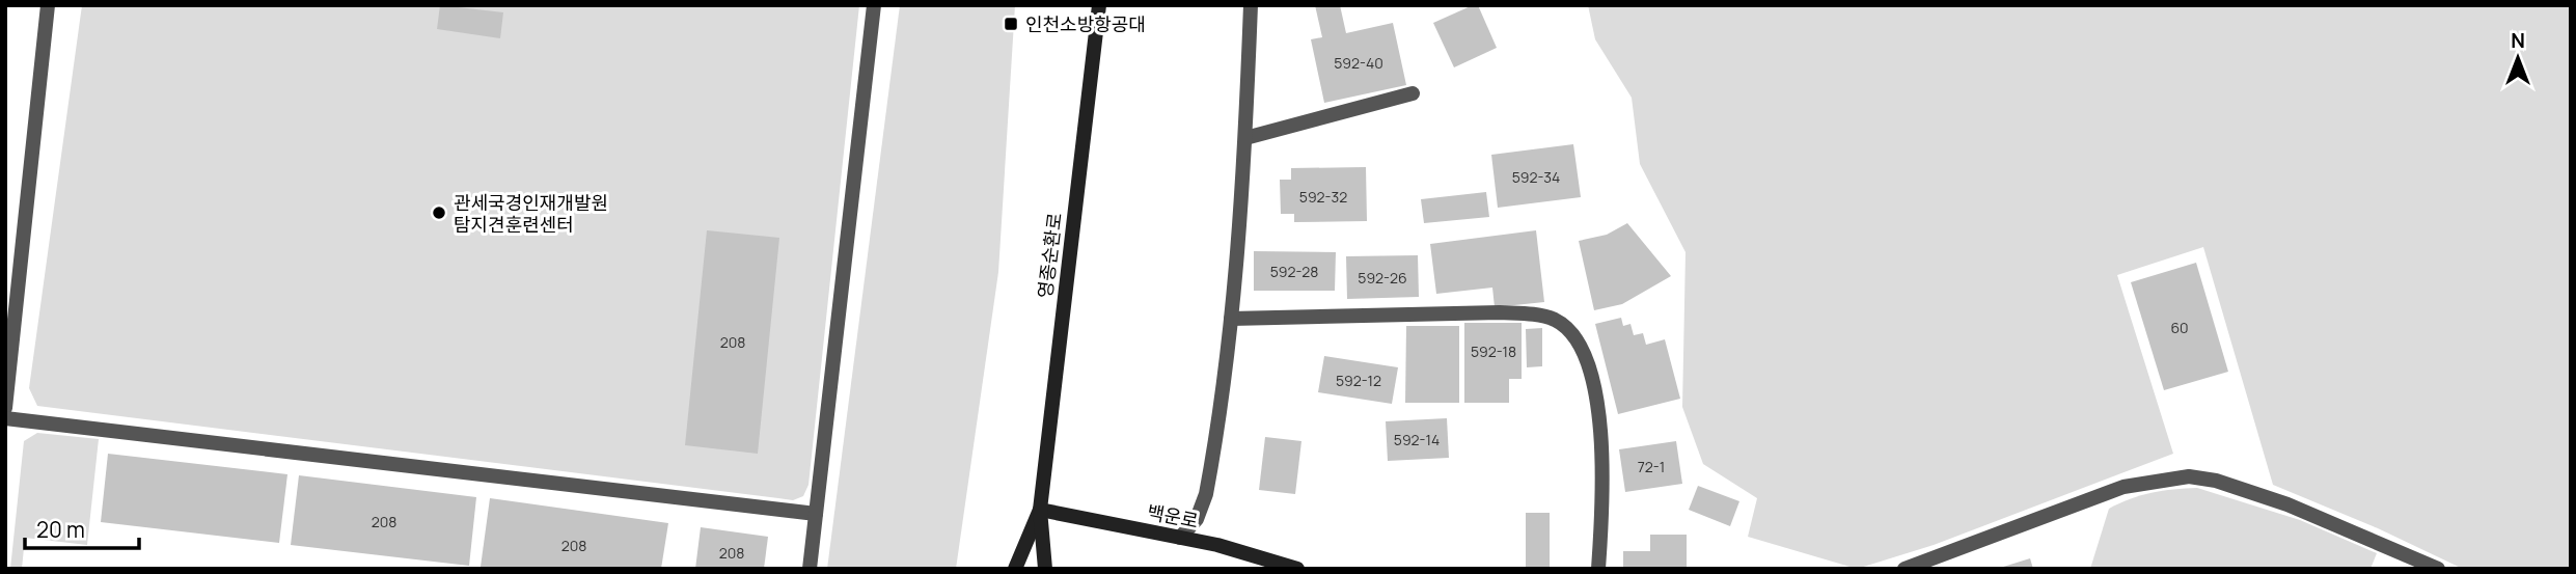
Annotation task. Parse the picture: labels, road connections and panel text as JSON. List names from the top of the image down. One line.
{"streets":{"main road":["영종순환로","백운로"]},"crossings":[["영종순환로","백운로"]],"places":{"transit":["인천소방항공대"],"other":["관세국경인재개발원 탐지견훈련센터"]},"house_numbers":["592-40","592-34","592-32","592-28","592-26","60","208","592-18","592-12","592-14","72-1","208","208","208"],"scale_bar":"20 m","north":"top"}
